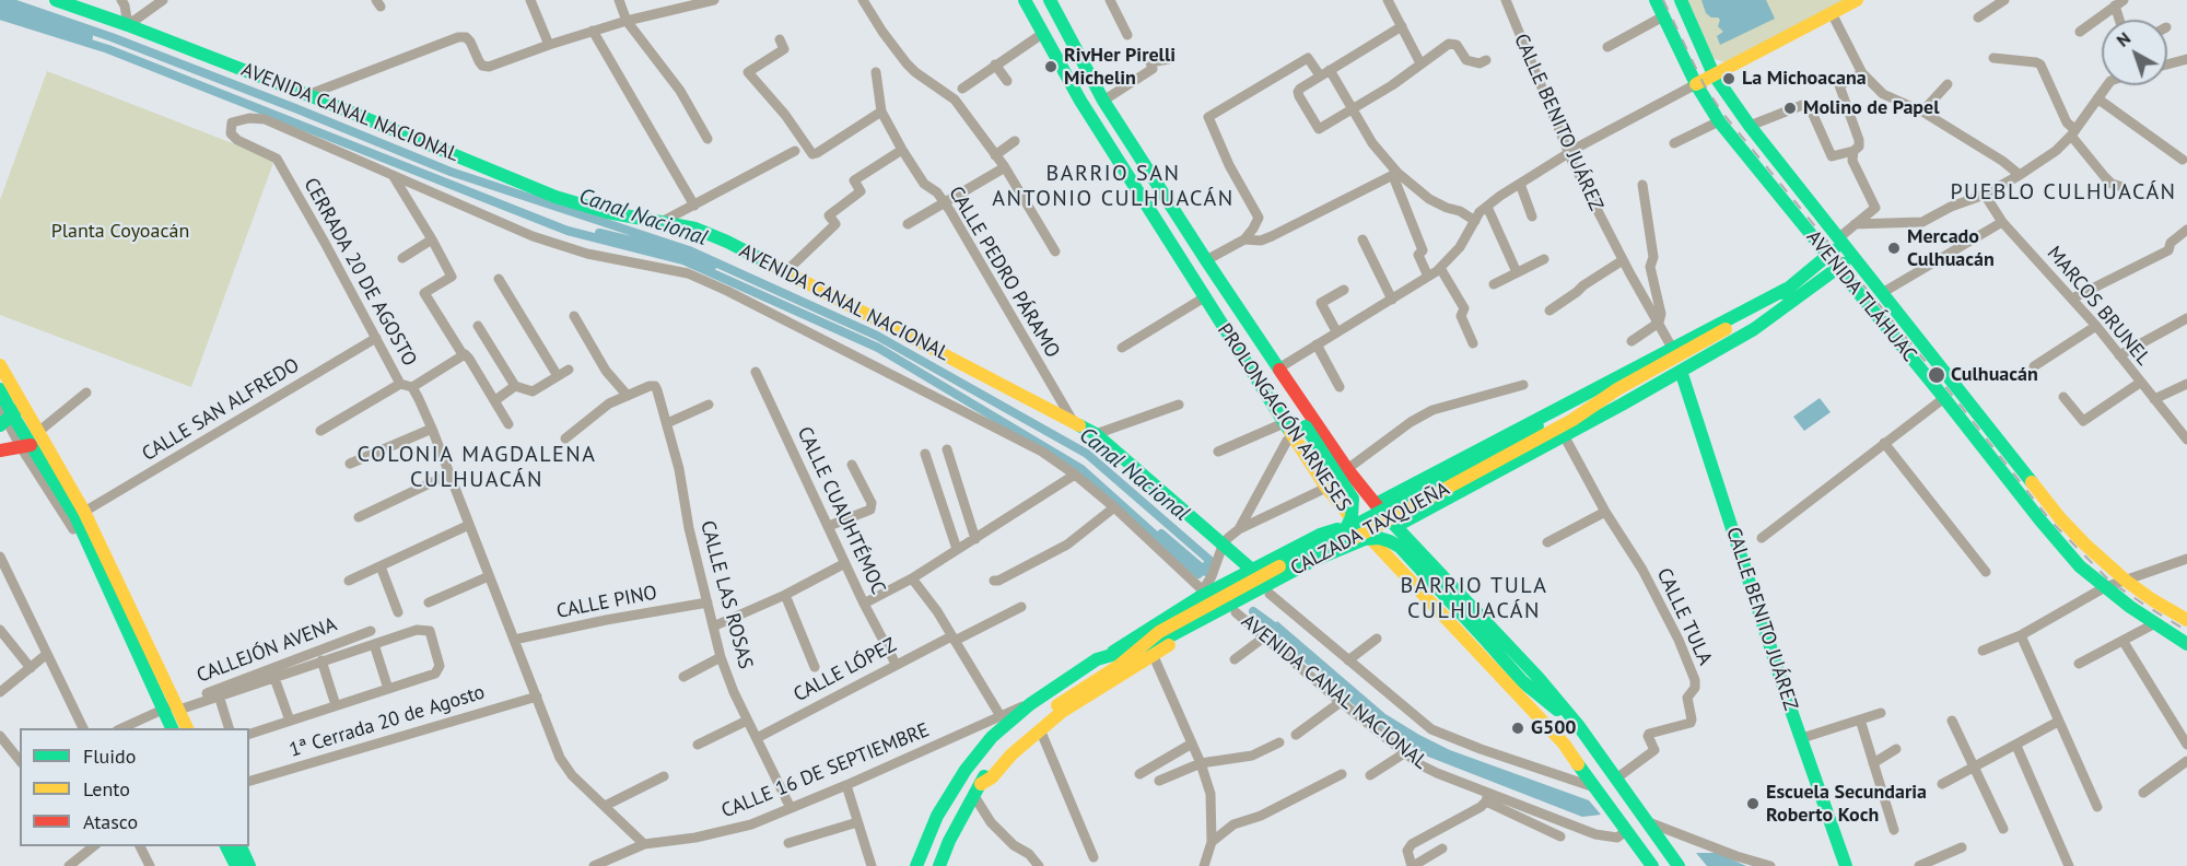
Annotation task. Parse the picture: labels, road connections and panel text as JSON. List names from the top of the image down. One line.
{"streets":{"main road":["AVENIDA CANAL NACIONAL","CALLE BENITO JUÁREZ","AVENIDA TLÁHUAC","PROLONGACIÓN ARNESES","CALZADA TAXQUEÑA"],"street":["CERRADA 20 DE AGOSTO","CALLE PEDRO PÁRAMO","MARCOS BRUNEL","CALLE SAN ALFREDO","CALLE CUAUHTÉMOC","CALLE LAS ROSAS","CALLE PINO","CALLE TULA","CALLEJÓN AVENA","CALLE LÓPEZ","1ª Cerrada 20 de Agosto","CALLE 16 DE SEPTIEMBRE"]},"crossings":[["AVENIDA CANAL NACIONAL","CALLE PEDRO PÁRAMO"],["AVENIDA CANAL NACIONAL","PROLONGACIÓN ARNESES"],["AVENIDA CANAL NACIONAL","CALZADA TAXQUEÑA"],["CALLE BENITO JUÁREZ","CALZADA TAXQUEÑA"],["CERRADA 20 DE AGOSTO","CALLE SAN ALFREDO"],["CERRADA 20 DE AGOSTO","CALLE PINO"],["CERRADA 20 DE AGOSTO","1ª Cerrada 20 de Agosto"],["CERRADA 20 DE AGOSTO","CALLE 16 DE SEPTIEMBRE"],["AVENIDA TLÁHUAC","CALZADA TAXQUEÑA"],["PROLONGACIÓN ARNESES","CALZADA TAXQUEÑA"],["PROLONGACIÓN ARNESES","CALLE TULA"],["CALLE CUAUHTÉMOC","CALLE LÓPEZ"],["CALZADA TAXQUEÑA","CALLE TULA"],["CALZADA TAXQUEÑA","CALLE 16 DE SEPTIEMBRE"],["CALLE LAS ROSAS","CALLE PINO"],["CALLE LAS ROSAS","CALLE LÓPEZ"],["CALLE LAS ROSAS","CALLE 16 DE SEPTIEMBRE"]],"districts":["BARRIO SAN ANTONIO CULHUACÁN","PUEBLO CULHUACÁN","COLONIA MAGDALENA CULHUACÁN","BARRIO TULA CULHUACÁN"],"water":["Canal Nacional"],"parks":["Planta Coyoacán"],"places":["RivHer Pirelli Michelin","La Michoacana","Molino de Papel","Mercado Culhuacán","Culhuacán","G500","Escuela Secundaria Roberto Koch"],"legend":["Fluido","Lento","Atasco"],"north":"top left"}
